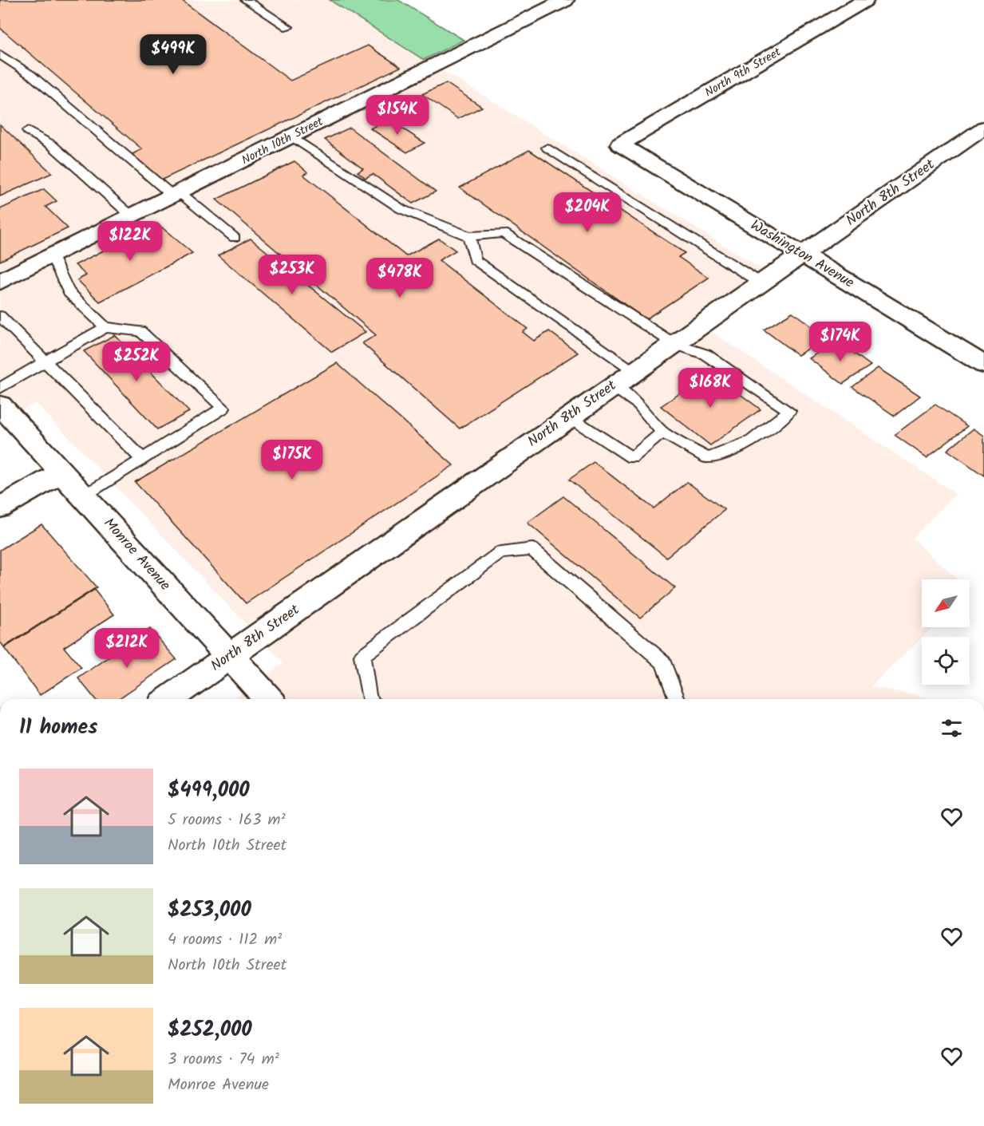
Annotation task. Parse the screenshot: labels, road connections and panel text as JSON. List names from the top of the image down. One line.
{"streets":{"street":["North 9th Street","North 10th Street","North 8th Street","Washington Avenue","Monroe Avenue"]},"crossings":[["North 9th Street","Washington Avenue"],["North 8th Street","Washington Avenue"],["North 8th Street","Monroe Avenue"]],"north":"bottom left","page":{"price":["$499K","$154K","$204K","$122K","$253K","$478K","$174K","$252K","$168K","$175K","$212K"],"heading":"11 homes","list":[{"name":"$499,000","note":"5 rooms · 163 m² · North 10th Street"},{"name":"$253,000","note":"4 rooms · 112 m² · North 10th Street"},{"name":"$252,000","note":"3 rooms · 74 m² · Monroe Avenue"}]}}
